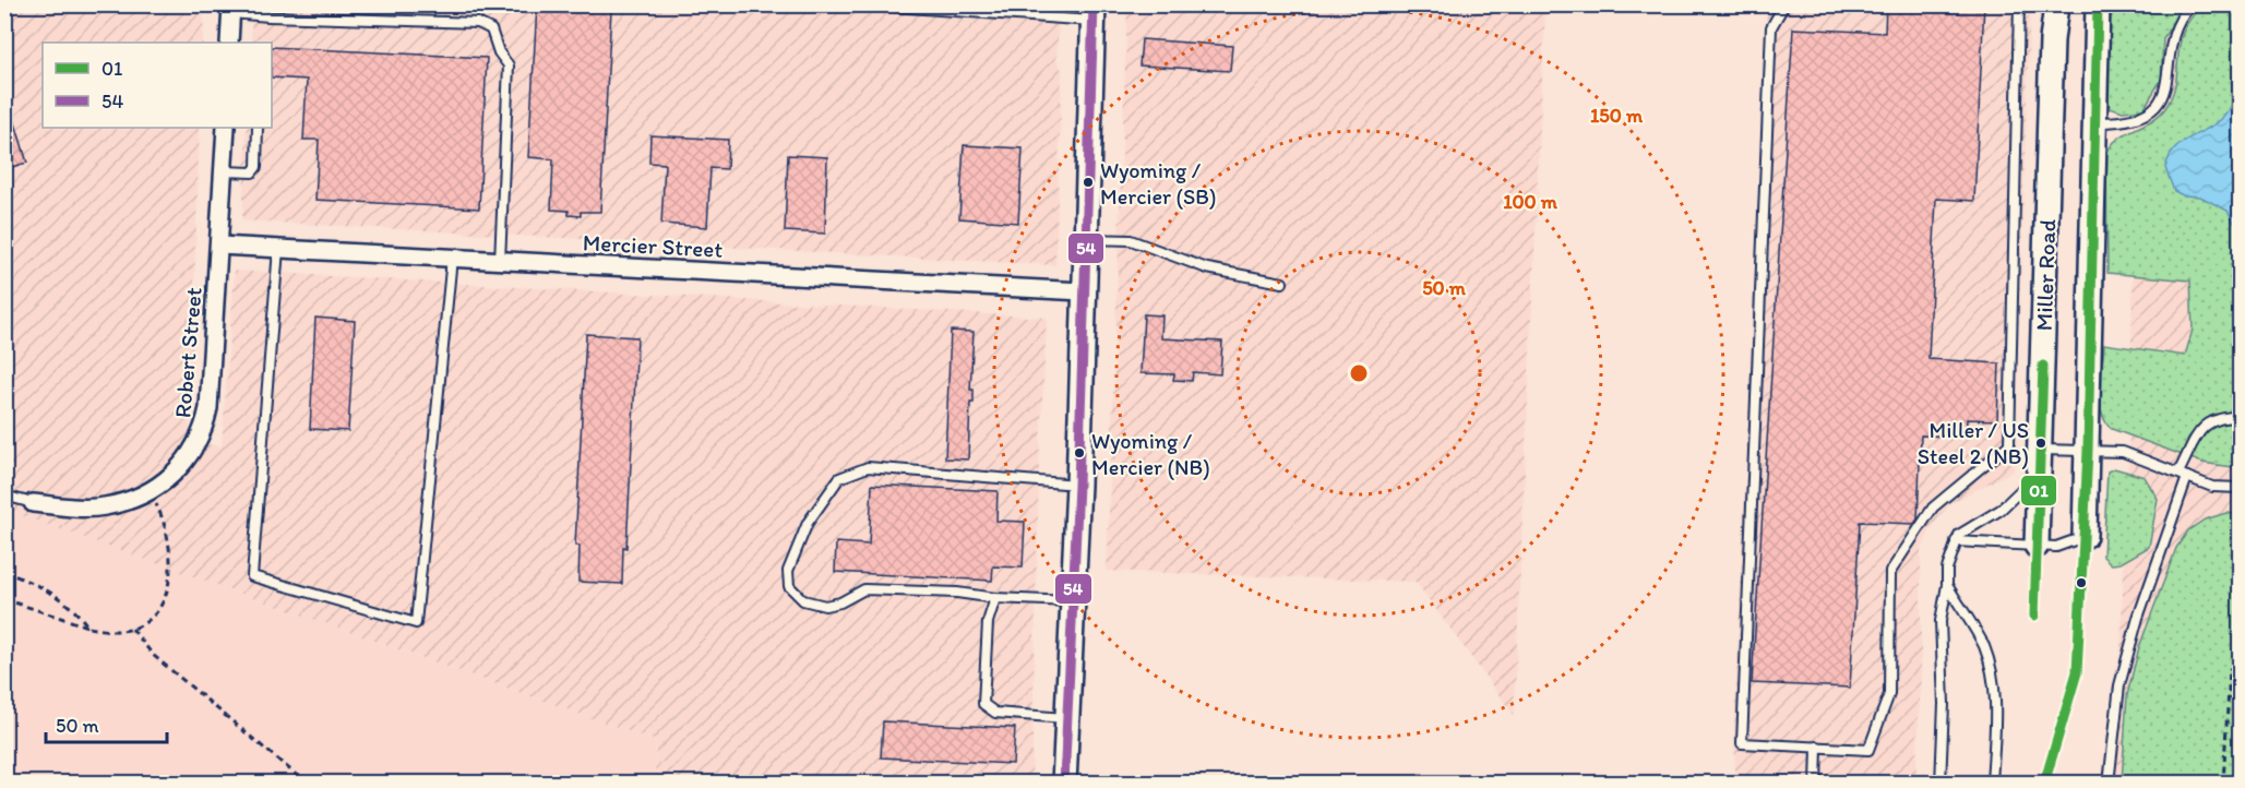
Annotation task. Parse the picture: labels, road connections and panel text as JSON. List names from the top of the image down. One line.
{"streets":{"main road":["Miller Road"],"street":["Mercier Street","Robert Street"]},"crossings":[["Mercier Street","Robert Street"]],"places":["Wyoming / Mercier (SB)","Miller / US Steel 2 (NB)","Wyoming / Mercier (NB)"],"lines":["transit line 01","transit line 54"],"legend":["01","54"],"scale_bar":"50 m","rings":["150 m","100 m","50 m"]}
